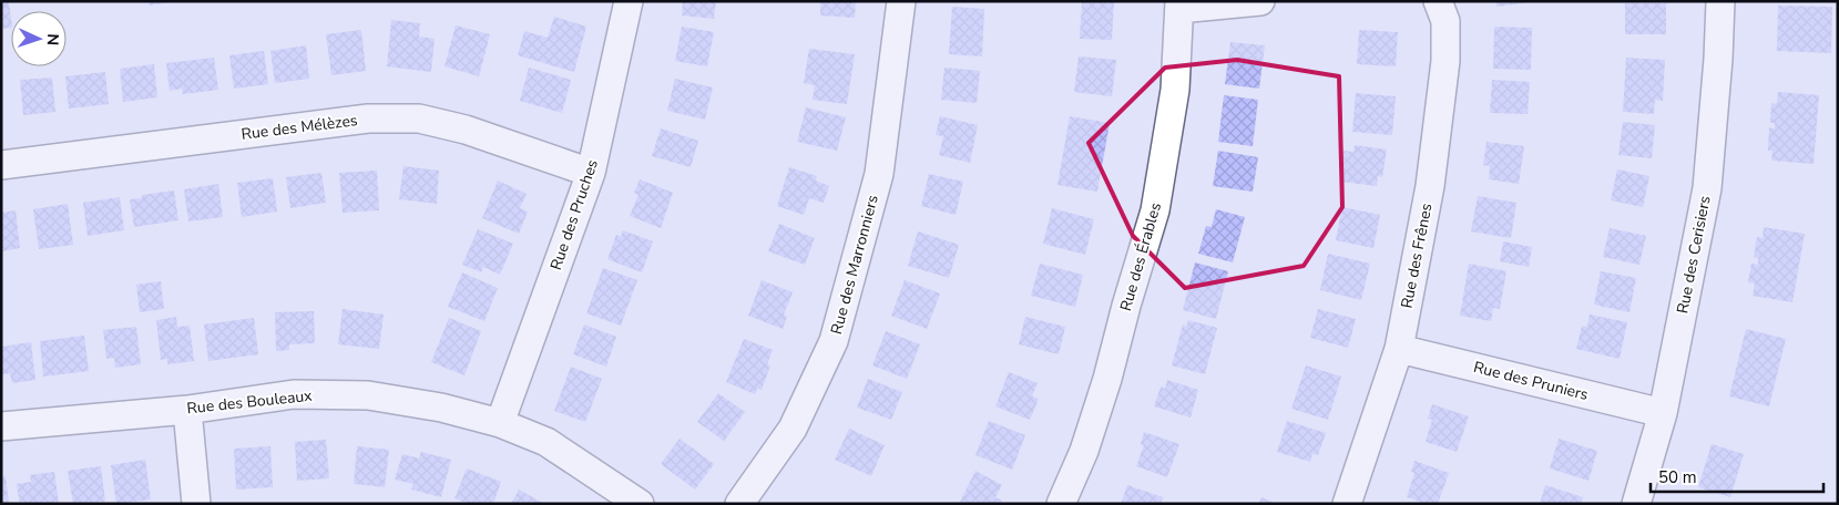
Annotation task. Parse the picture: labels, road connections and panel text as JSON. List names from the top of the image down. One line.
{"streets":{"street":["Rue des Mélèzes","Rue des Pruches","Rue des Cerisiers","Rue des Frênes","Rue des Érables","Rue des Marronniers","Rue des Pruniers","Rue des Bouleaux"]},"crossings":[["Rue des Mélèzes","Rue des Pruches"],["Rue des Pruches","Rue des Bouleaux"],["Rue des Cerisiers","Rue des Pruniers"],["Rue des Frênes","Rue des Pruniers"]],"scale_bar":"50 m","north":"right"}
